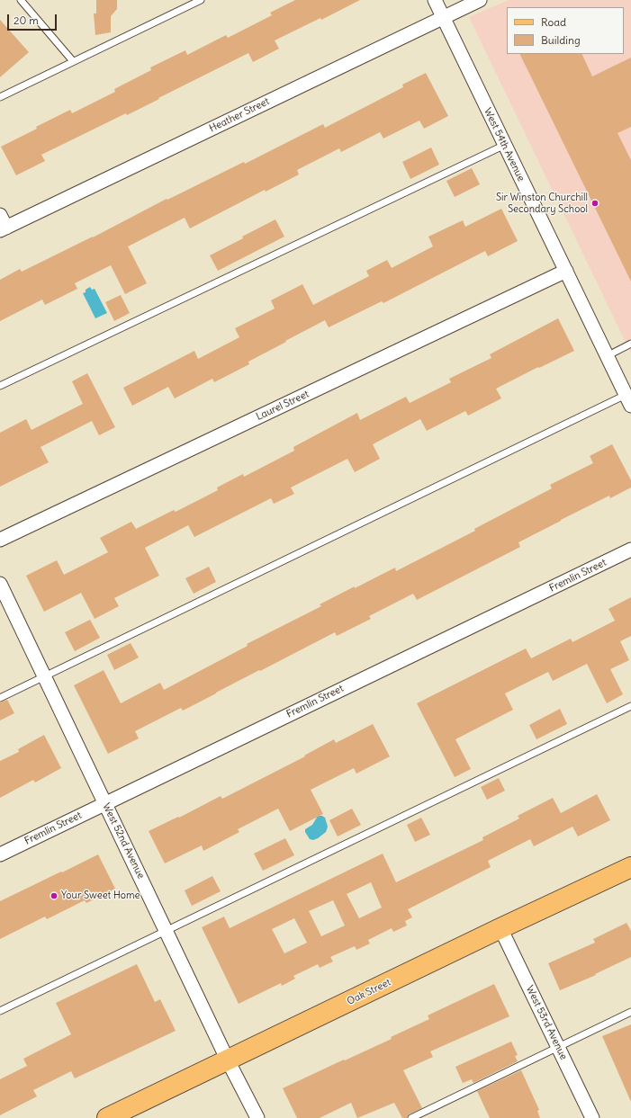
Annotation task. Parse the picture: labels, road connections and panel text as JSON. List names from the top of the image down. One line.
{"streets":{"main road":["Oak Street"],"street":["Heather Street","West 54th Avenue","Laurel Street","Fremlin Street","West 52nd Avenue","West 53rd Avenue"]},"crossings":[["Heather Street","West 54th Avenue"],["West 54th Avenue","Laurel Street"],["Fremlin Street","West 52nd Avenue"],["West 52nd Avenue","Oak Street"],["Oak Street","West 53rd Avenue"]],"places":["Sir Winston Churchill Secondary School","Your Sweet Home"],"legend":["Road","Building"],"scale_bar":"20 m"}
